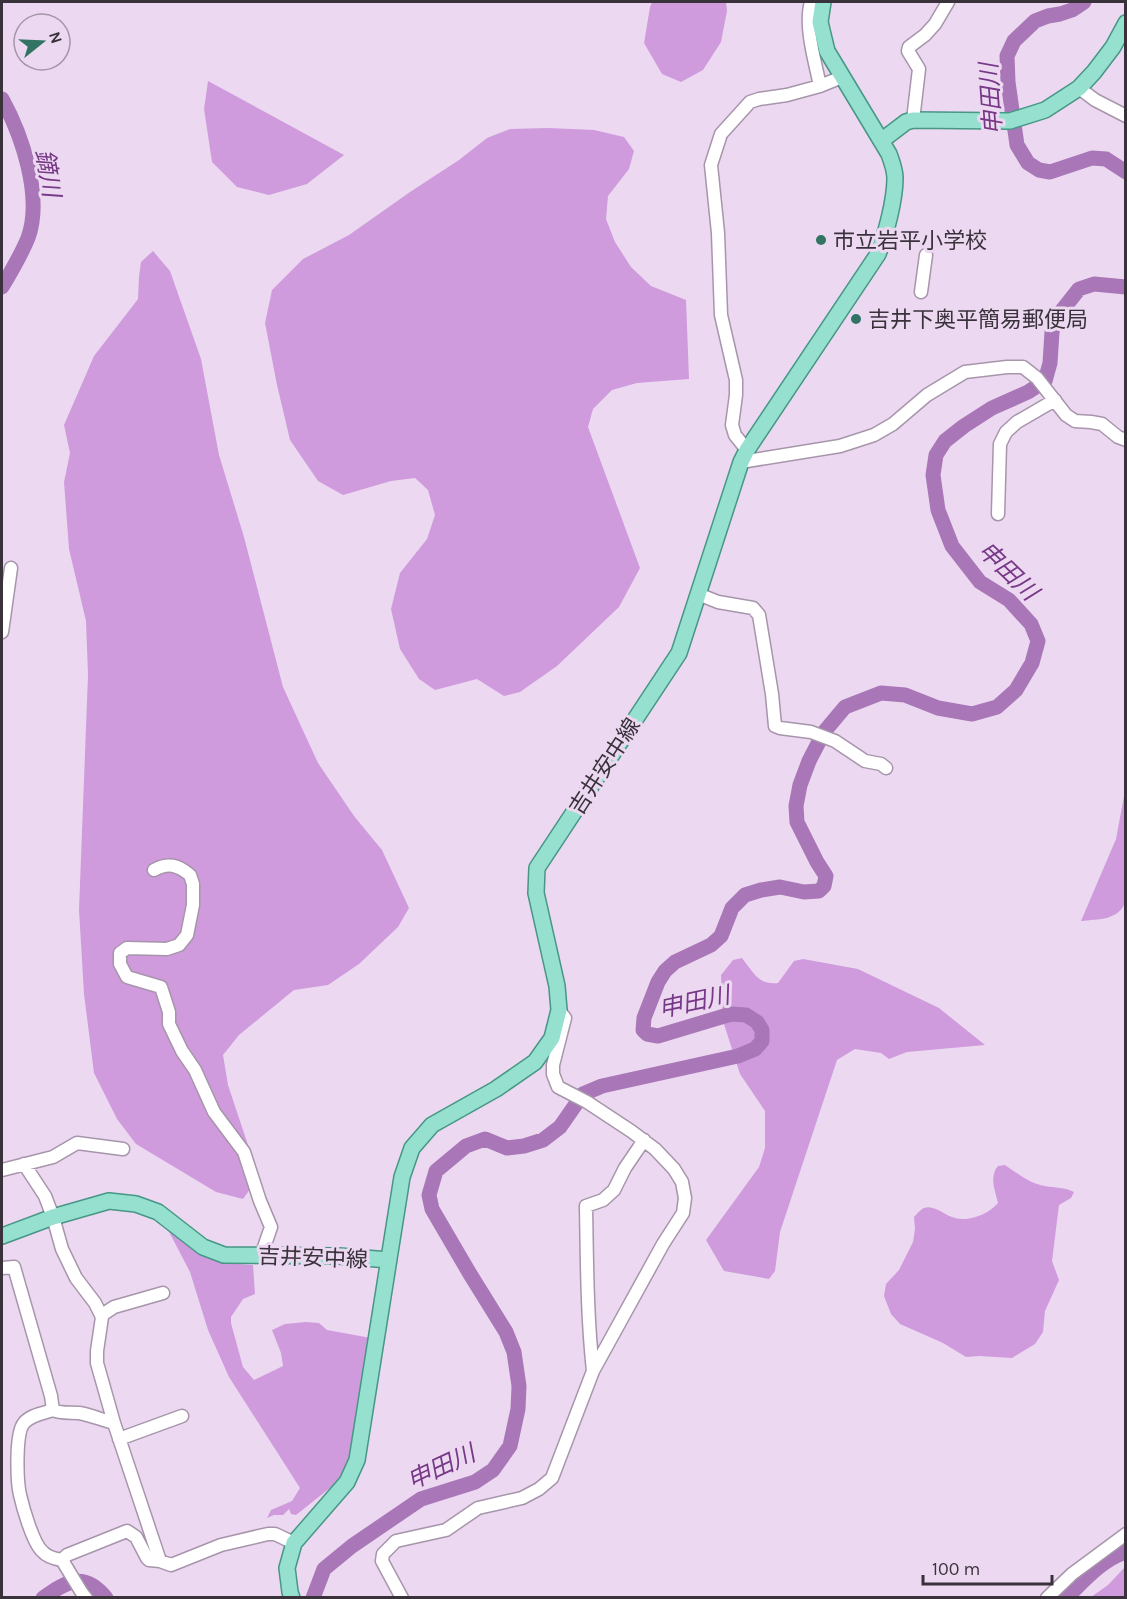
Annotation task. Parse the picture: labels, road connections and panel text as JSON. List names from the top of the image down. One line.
{"streets":{"main road":["吉井安中線"]},"water":["申田川","鏑川"],"places":["市立岩平小学校","吉井下奥平簡易郵便局"],"scale_bar":"100 m","north":"right"}
